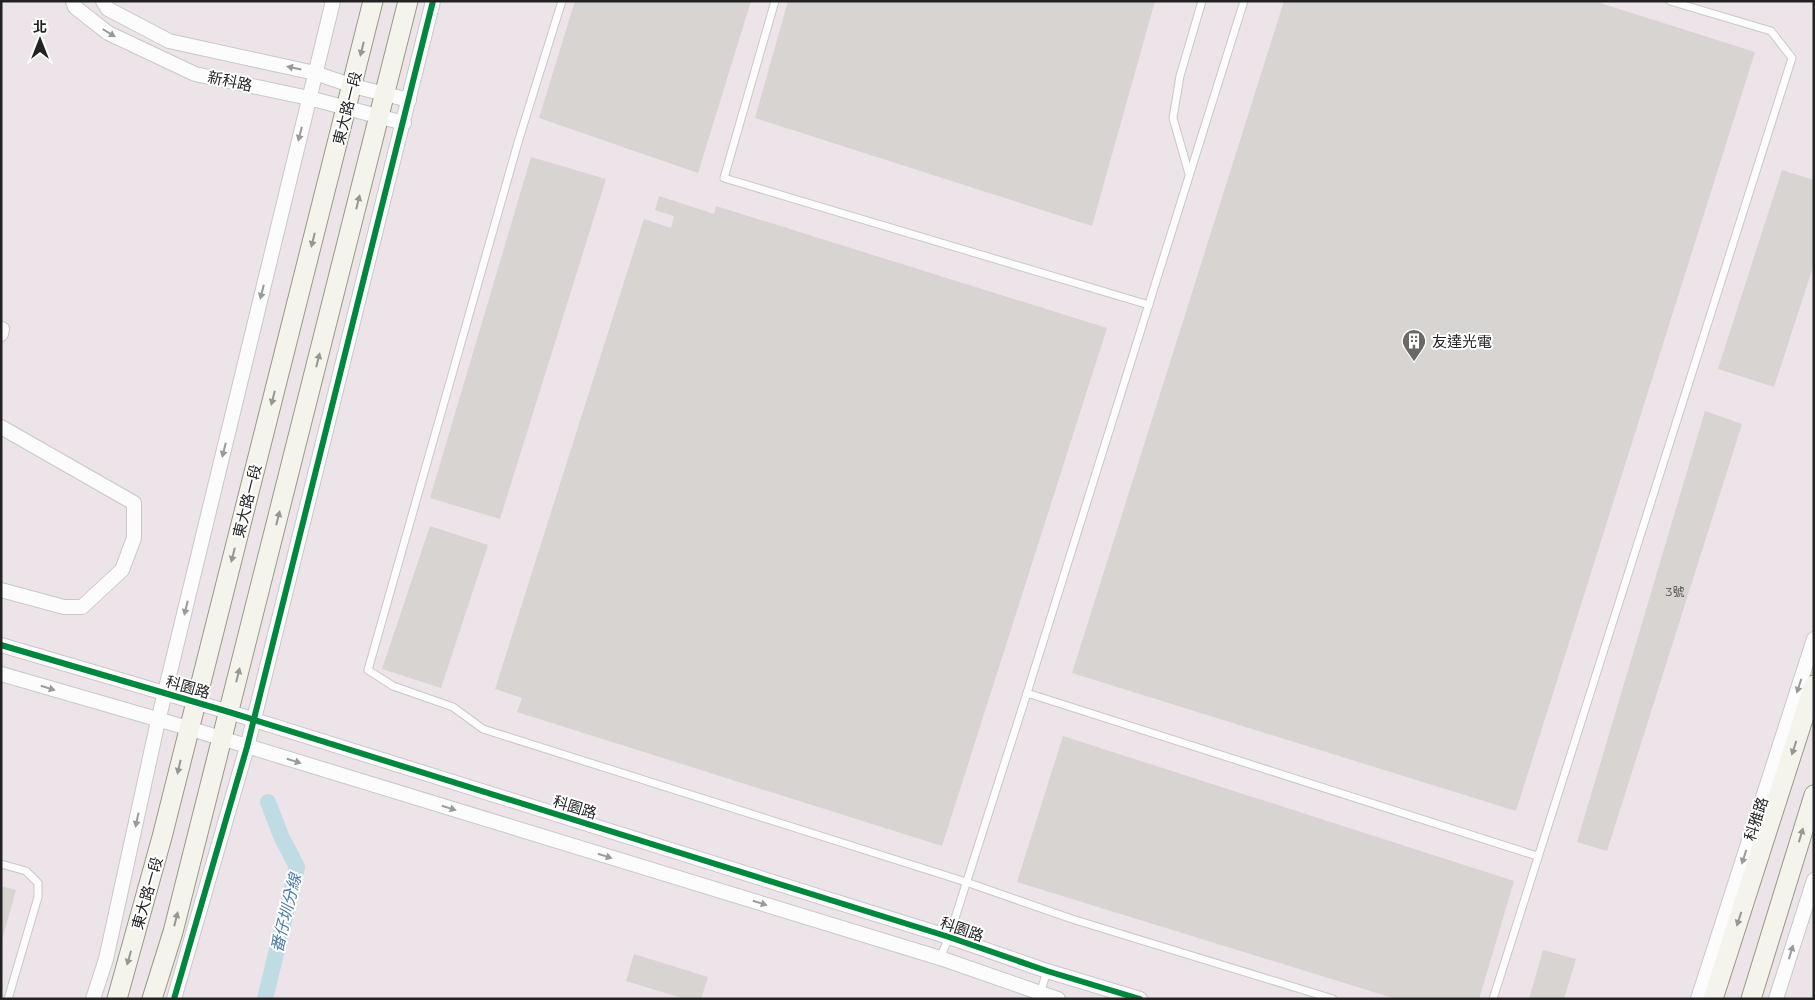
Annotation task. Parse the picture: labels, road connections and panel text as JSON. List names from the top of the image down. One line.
{"streets":{"street":["新科路","東大路一段","科園路","科雅路"]},"crossings":[["新科路","東大路一段"],["東大路一段","科園路"]],"water":["番仔圳分線"],"places":{"building":["友達光電"]},"house_numbers":["3號"],"north":"top"}
